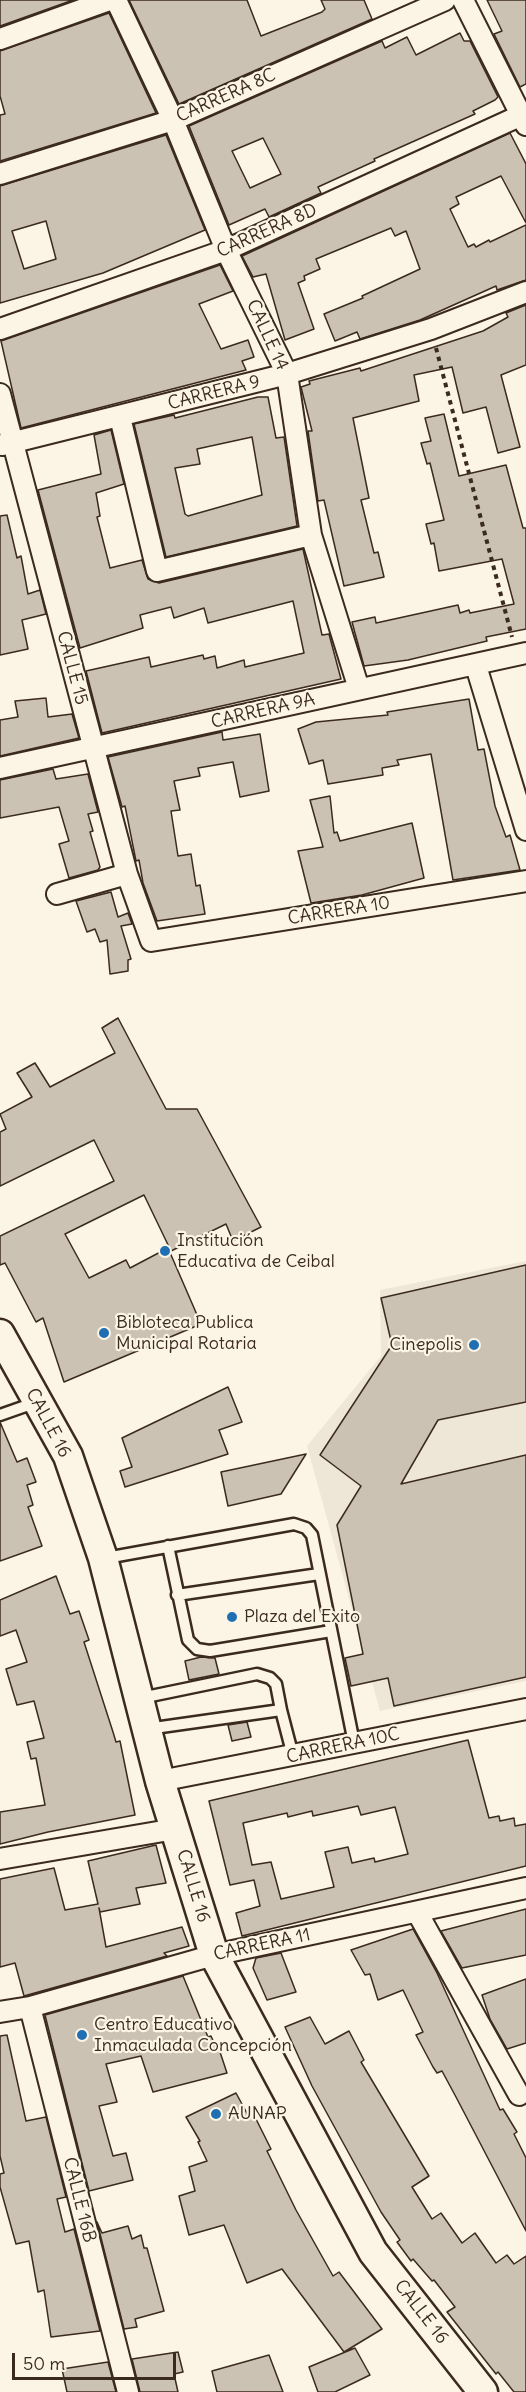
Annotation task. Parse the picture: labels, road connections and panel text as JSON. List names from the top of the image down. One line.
{"streets":{"main road":["CALLE 16"],"street":["CARRERA 8C","CARRERA 8D","CALLE 14","CARRERA 9","CALLE 15","CARRERA 9A","CARRERA 10","CARRERA 10C","CARRERA 11","CALLE 16B"]},"crossings":[["CARRERA 8C","CALLE 14"],["CARRERA 8D","CALLE 14"],["CALLE 14","CARRERA 9"],["CALLE 14","CARRERA 9A"],["CARRERA 9","CALLE 15"],["CALLE 15","CARRERA 9A"],["CALLE 15","CARRERA 10"],["CALLE 16","CARRERA 10C"],["CALLE 16","CARRERA 11"],["CARRERA 11","CALLE 16B"]],"places":["Institución Educativa de Ceibal","Bibloteca Publica Municipal Rotaria","Cinepolis","Plaza del Exito","Centro Educativo Inmaculada Concepción","AUNAP"],"scale_bar":"50 m"}
